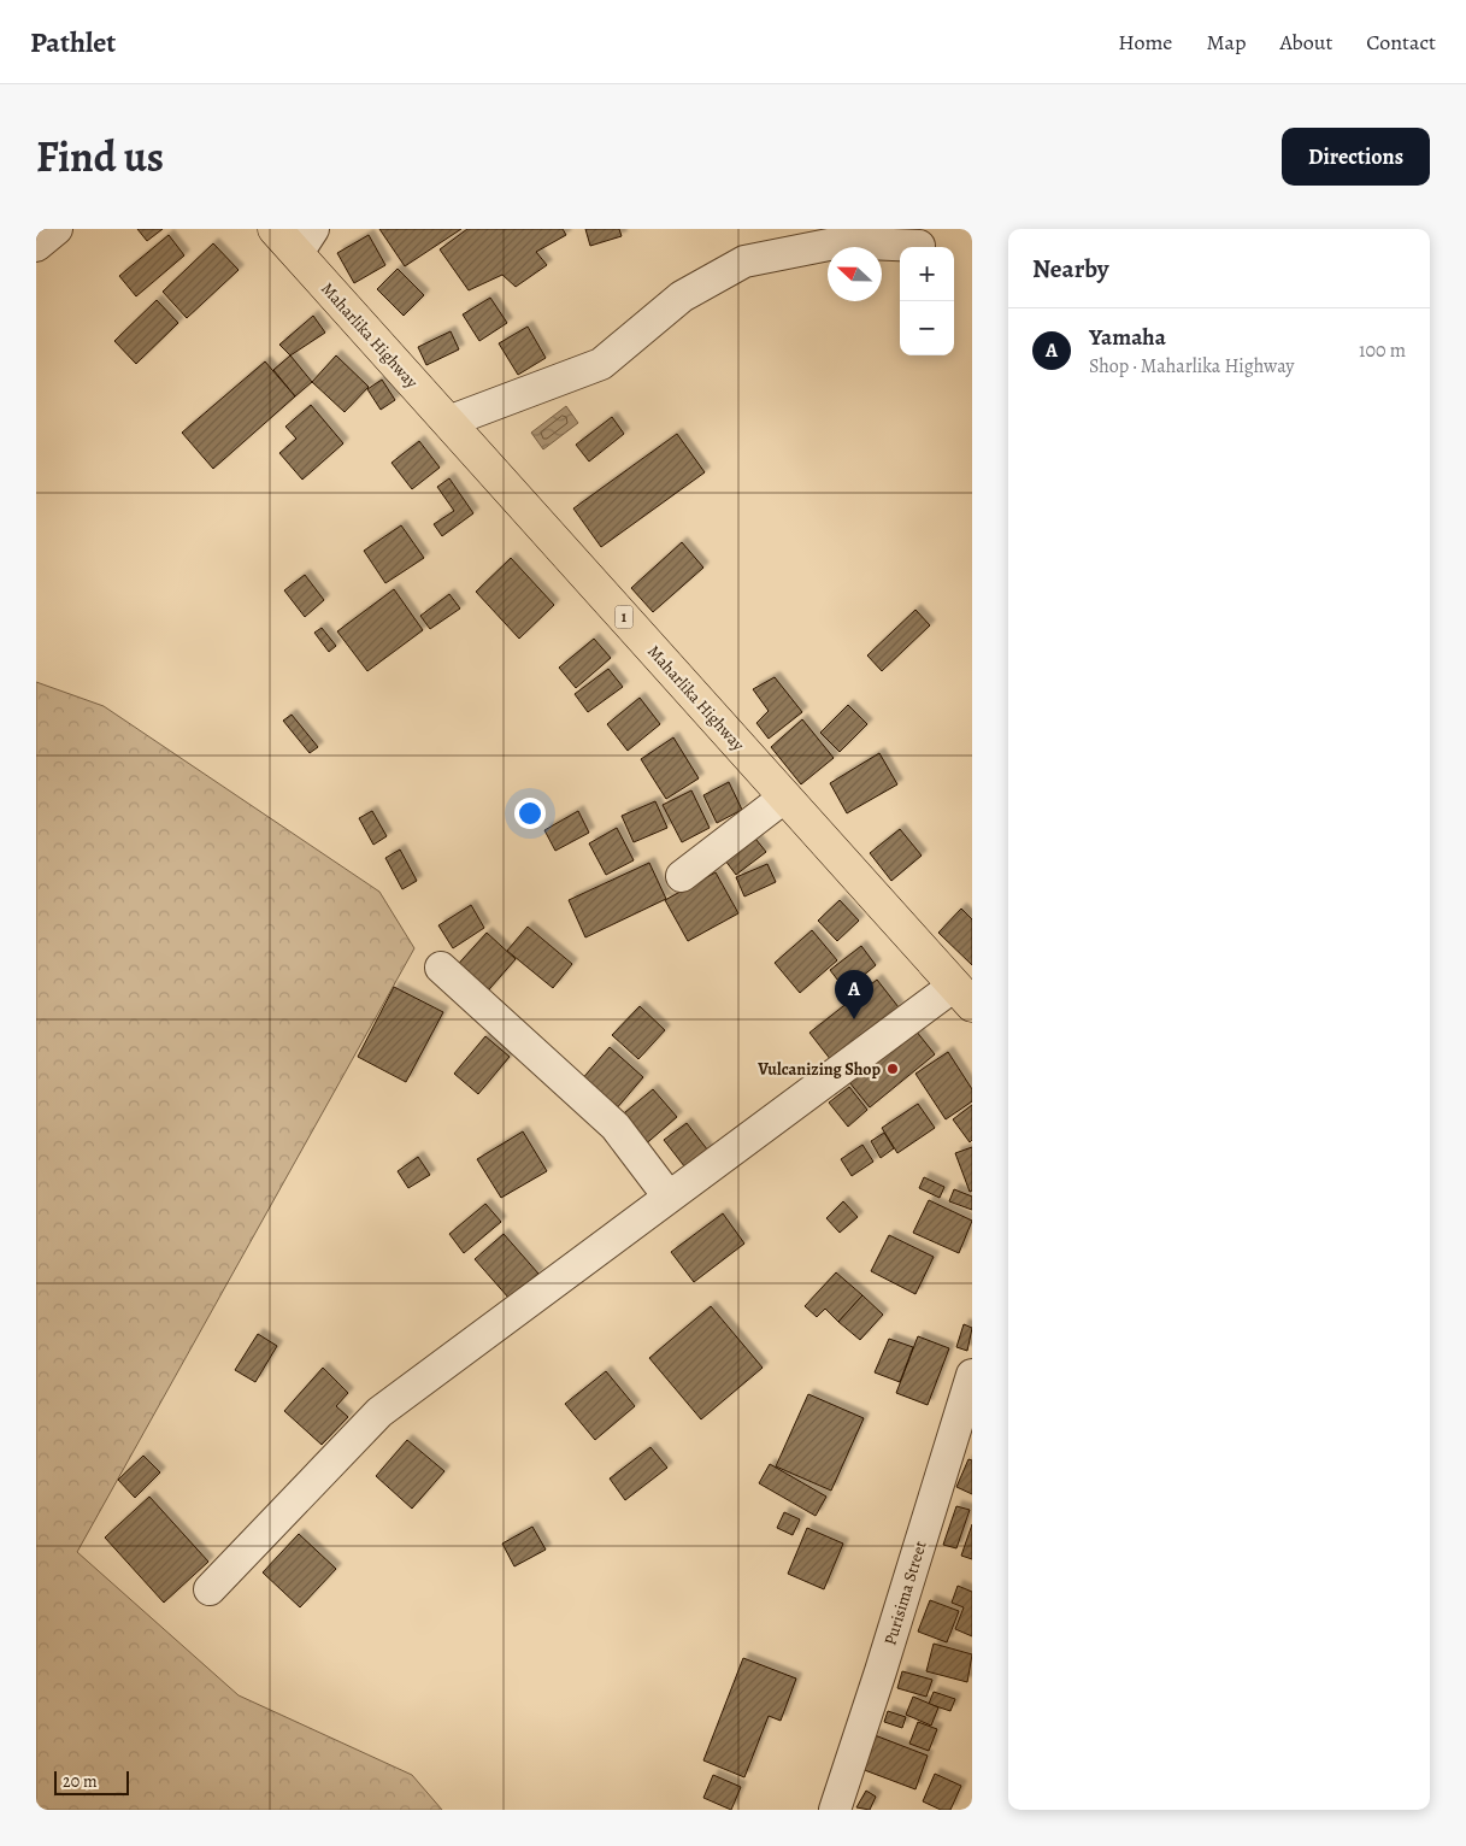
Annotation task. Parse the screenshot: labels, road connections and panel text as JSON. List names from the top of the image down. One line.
{"streets":{"highway":["Maharlika Highway","1"],"street":["Purisima Street"]},"places":["Vulcanizing Shop"],"scale_bar":"20 m","north":"left","page":{"header":"Pathlet","nav":["Home","Map","About","Contact"],"title":"Find us","buttons":"Directions","heading":"Nearby","map_buttons":["+","−"],"list":[{"mark":"A","name":"Yamaha","note":"Shop · Maharlika Highway","value":"100 m"}],"pins":"A","scale":"20 m"}}
